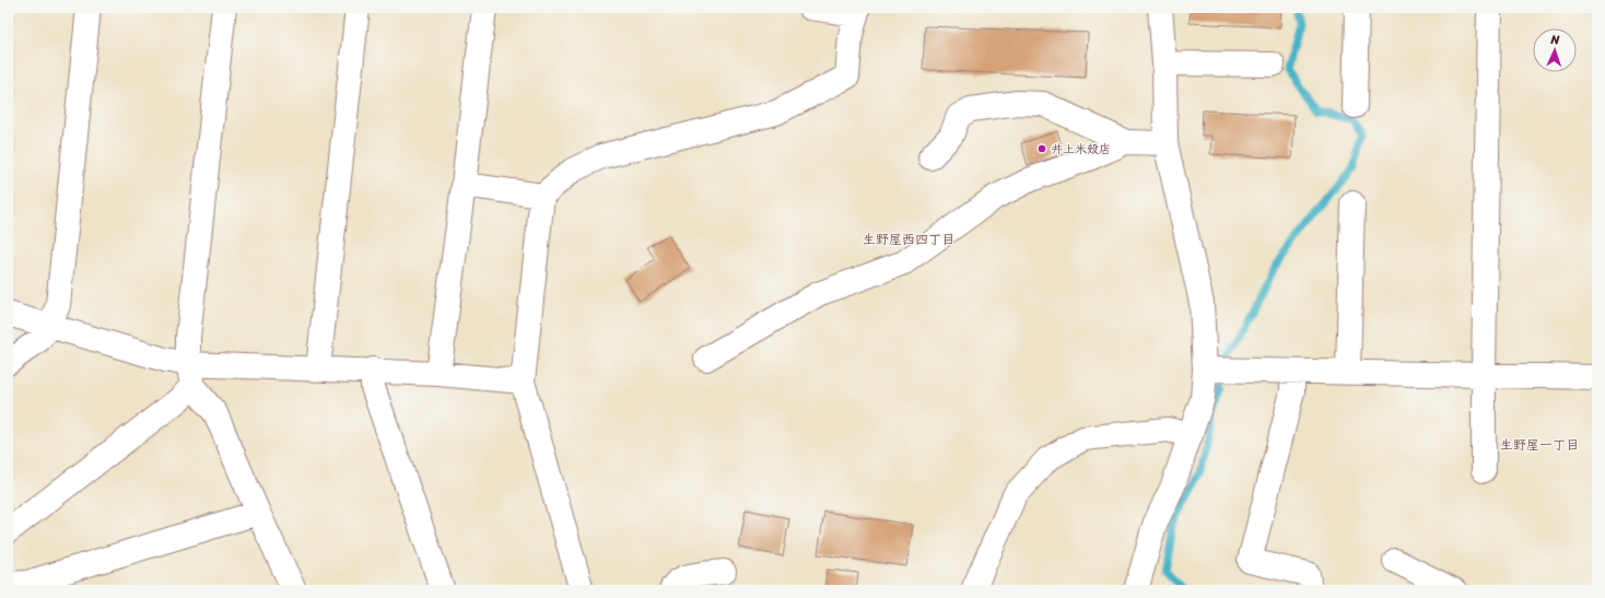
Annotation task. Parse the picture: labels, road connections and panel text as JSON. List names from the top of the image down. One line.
{"districts":["生野屋西四丁目","生野屋一丁目"],"places":["井上米殻店"],"north":"top"}
